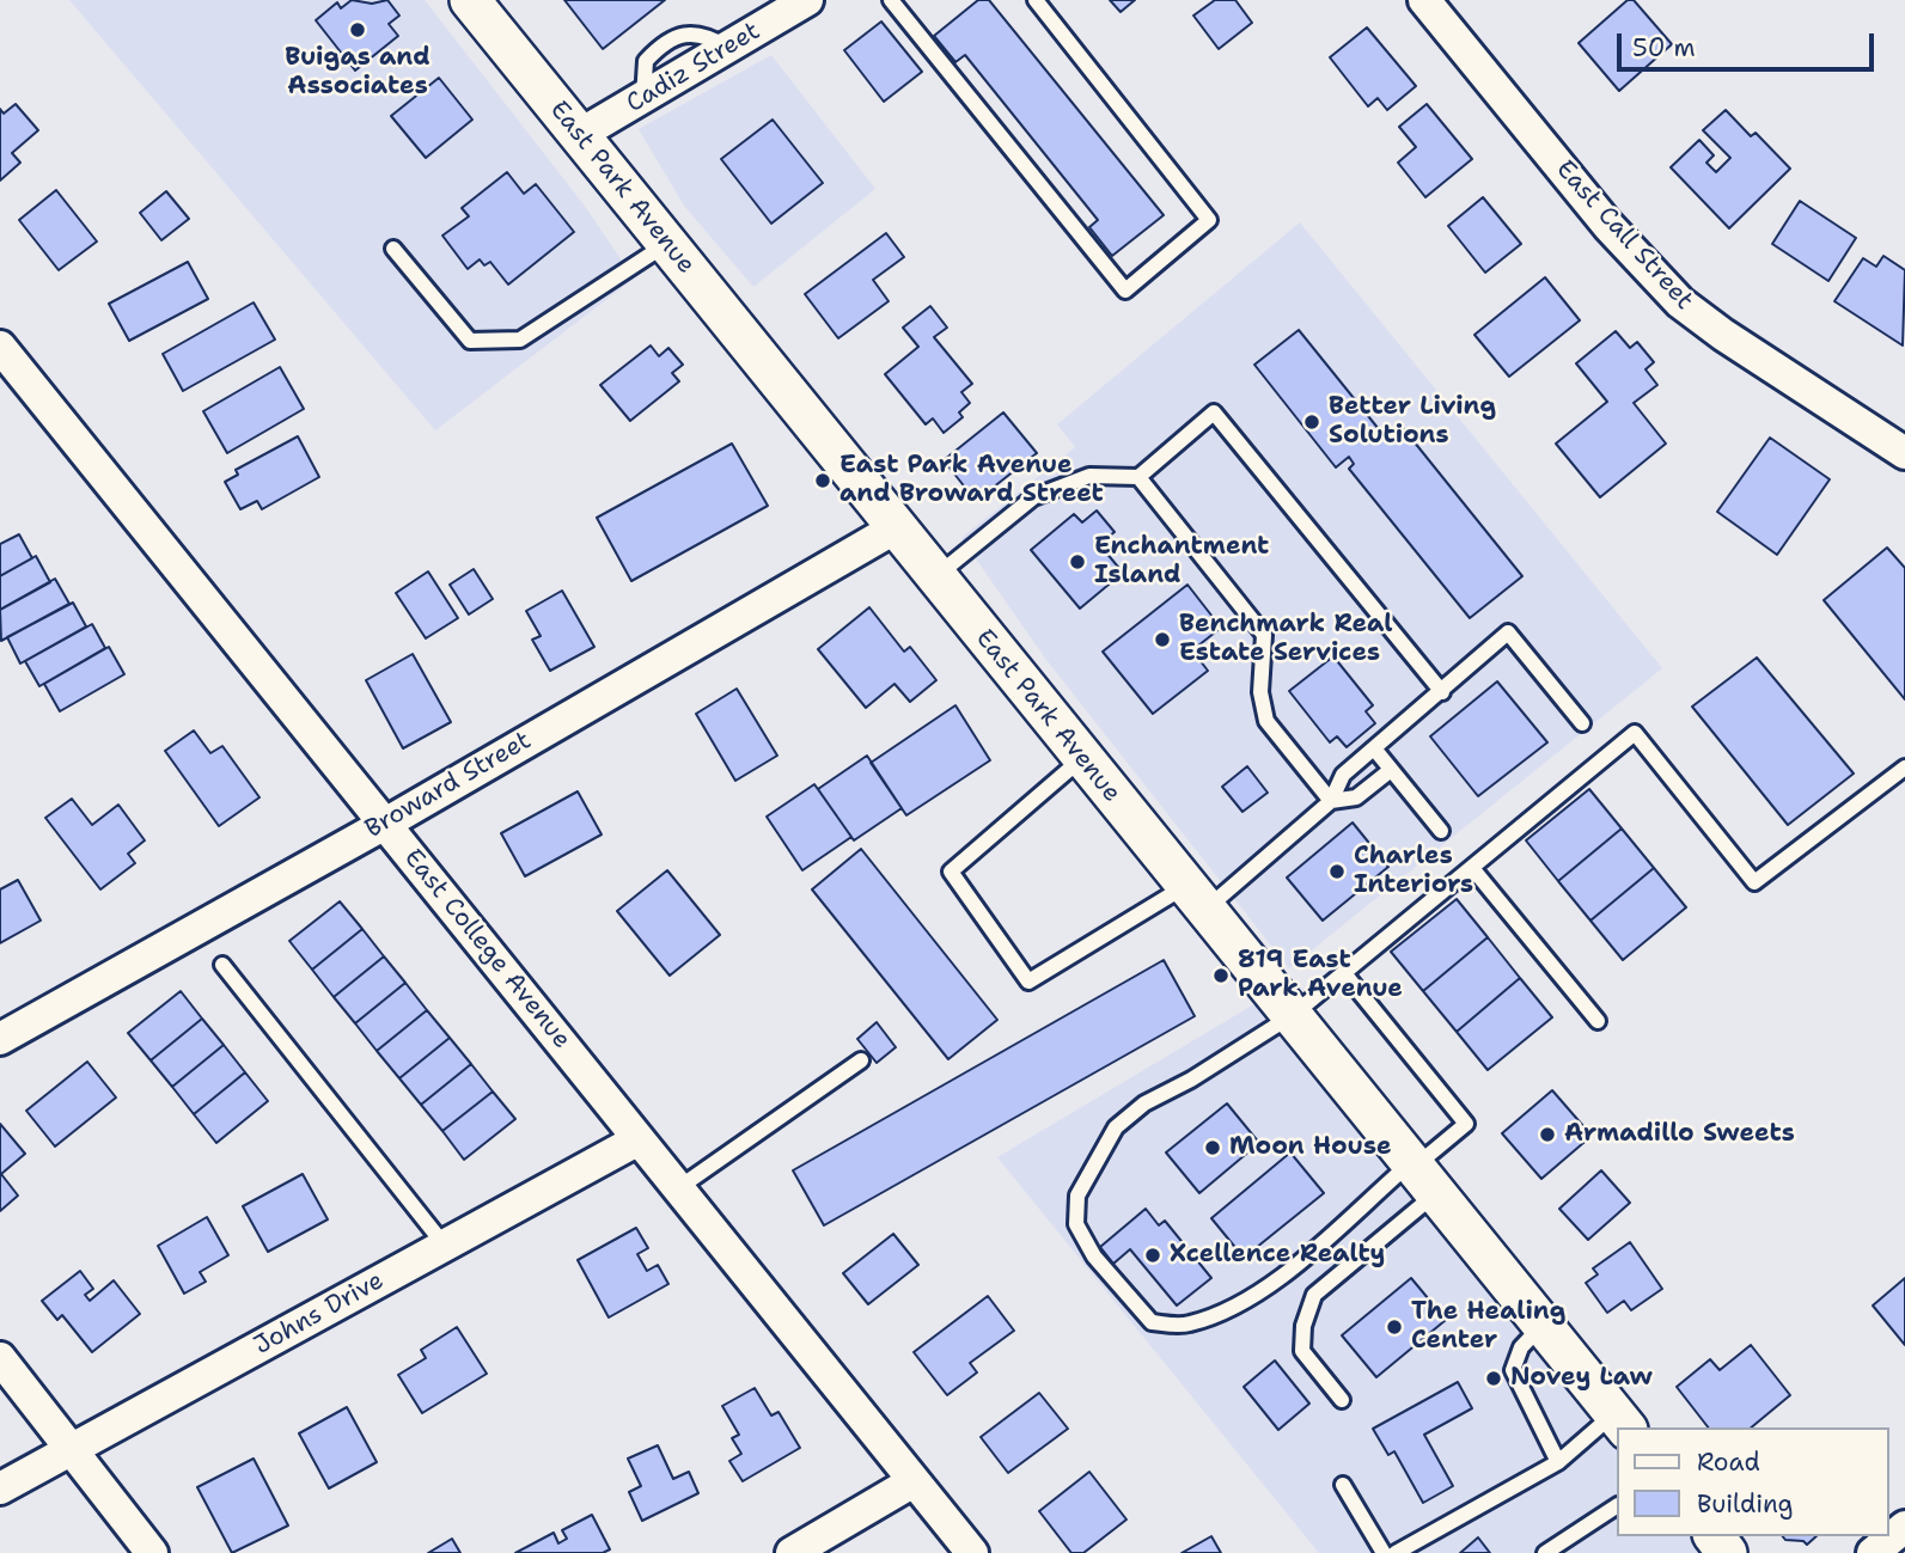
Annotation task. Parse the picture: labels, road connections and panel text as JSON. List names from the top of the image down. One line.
{"streets":{"street":["Cadiz Street","East Park Avenue","East Call Street","Broward Street","East College Avenue","Johns Drive"]},"crossings":[["Cadiz Street","East Park Avenue"],["East Park Avenue","Broward Street"],["Broward Street","East College Avenue"],["East College Avenue","Johns Drive"]],"places":["Buigas and Associates","Better Living Solutions","East Park Avenue and Broward Street","Enchantment Island","Benchmark Real Estate Services","Charles Interiors","819 East Park Avenue","Armadillo Sweets","Moon House","Xcellence Realty","The Healing Center","Novey Law"],"legend":["Road","Building"],"scale_bar":"50 m"}
